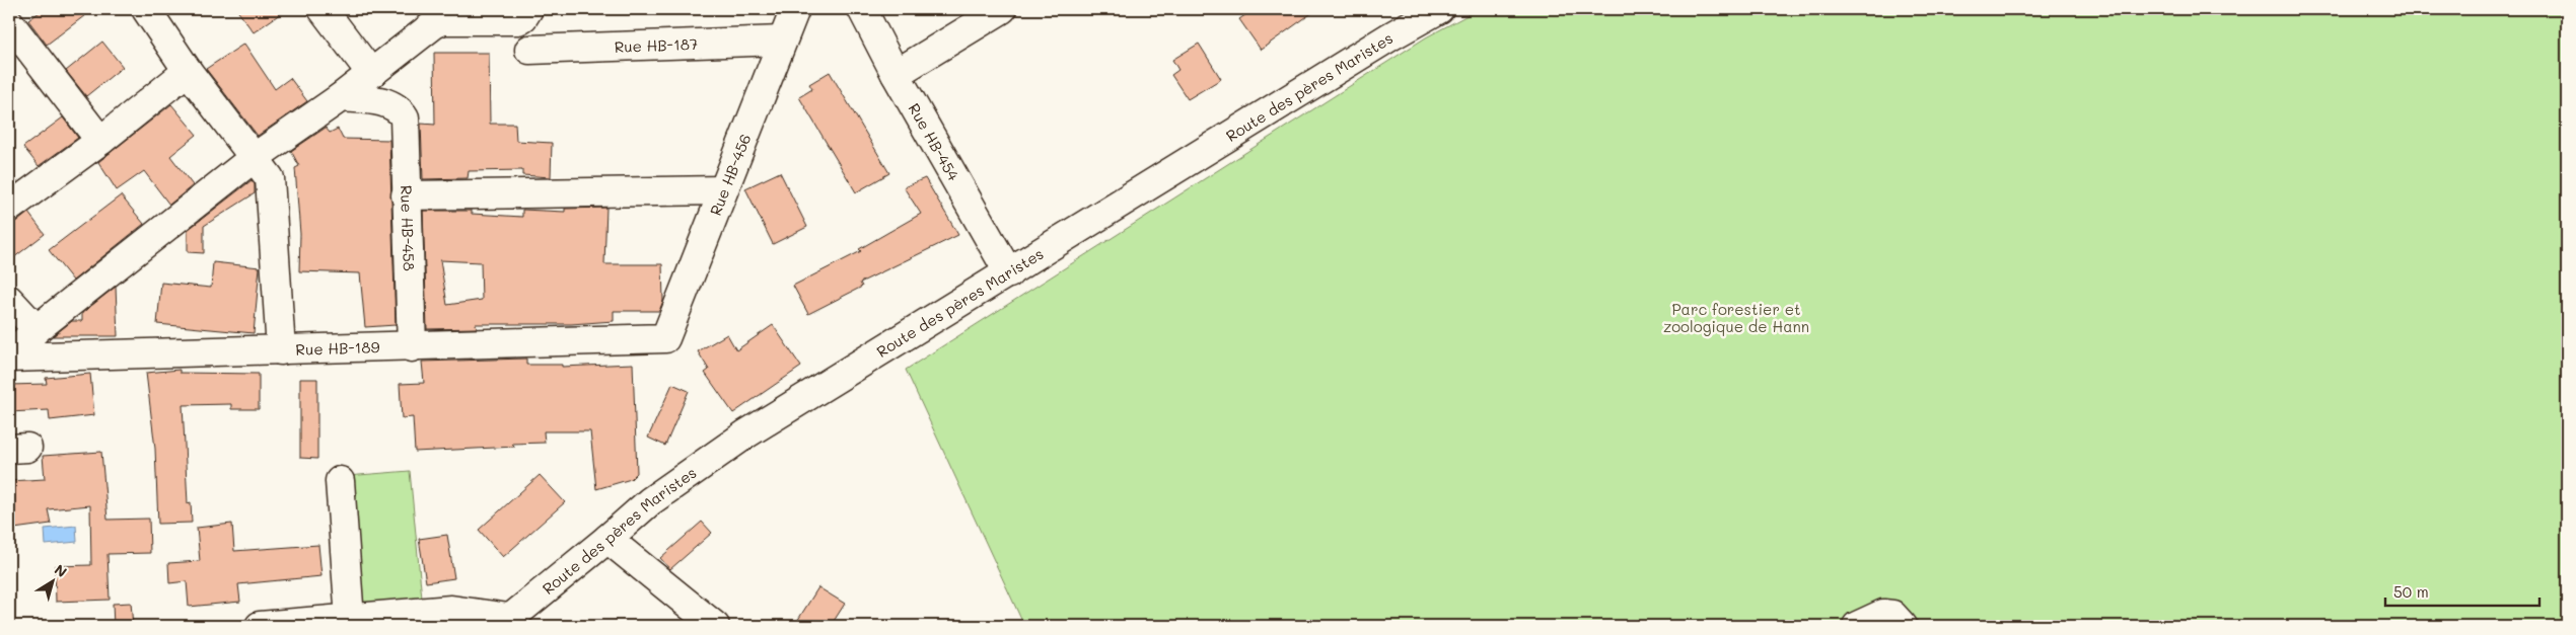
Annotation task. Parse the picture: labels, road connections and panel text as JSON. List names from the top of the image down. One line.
{"streets":{"street":["Rue HB-187","Route des pères Maristes","Rue HB-454","Rue HB-456","Rue HB-458","Rue HB-189"]},"crossings":[["Rue HB-187","Rue HB-456"],["Route des pères Maristes","Rue HB-454"],["Rue HB-456","Rue HB-189"],["Rue HB-458","Rue HB-189"]],"parks":["Parc forestier et zoologique de Hann"],"scale_bar":"50 m","north":"top right"}
